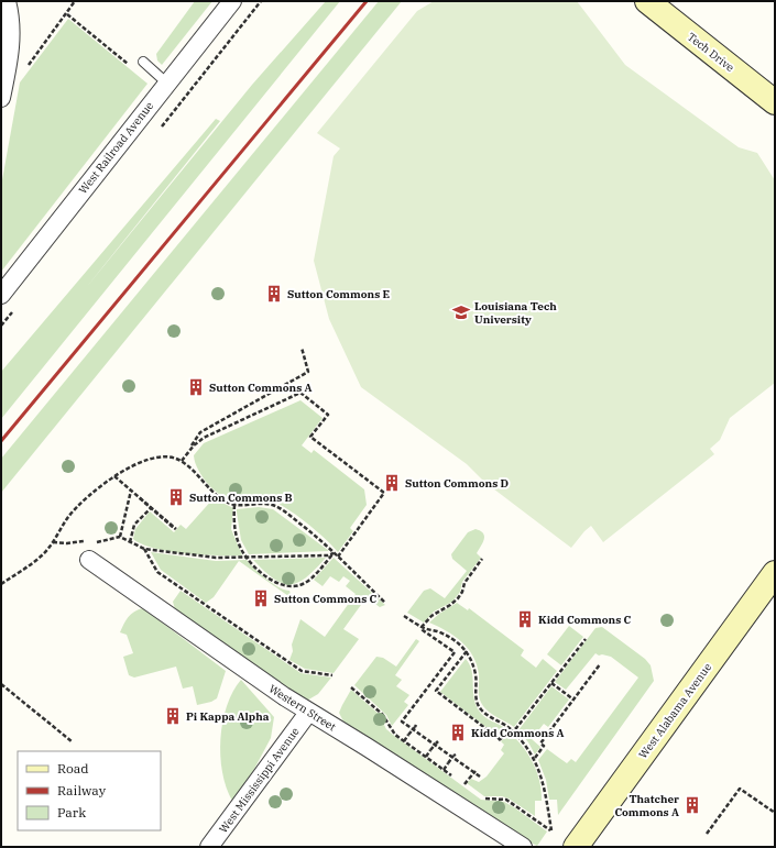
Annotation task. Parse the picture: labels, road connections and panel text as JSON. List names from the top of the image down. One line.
{"streets":{"main road":["Tech Drive","West Alabama Avenue"],"street":["West Railroad Avenue","Western Street","West Mississippi Avenue"]},"crossings":[["Western Street","West Mississippi Avenue"]],"places":{"building":["Sutton Commons E","Sutton Commons A","Sutton Commons D","Sutton Commons B","Sutton Commons C","Kidd Commons C","Pi Kappa Alpha","Kidd Commons A","Thatcher Commons A"],"school or university":["Louisiana Tech University"]},"legend":["Road","Railway","Park"]}
